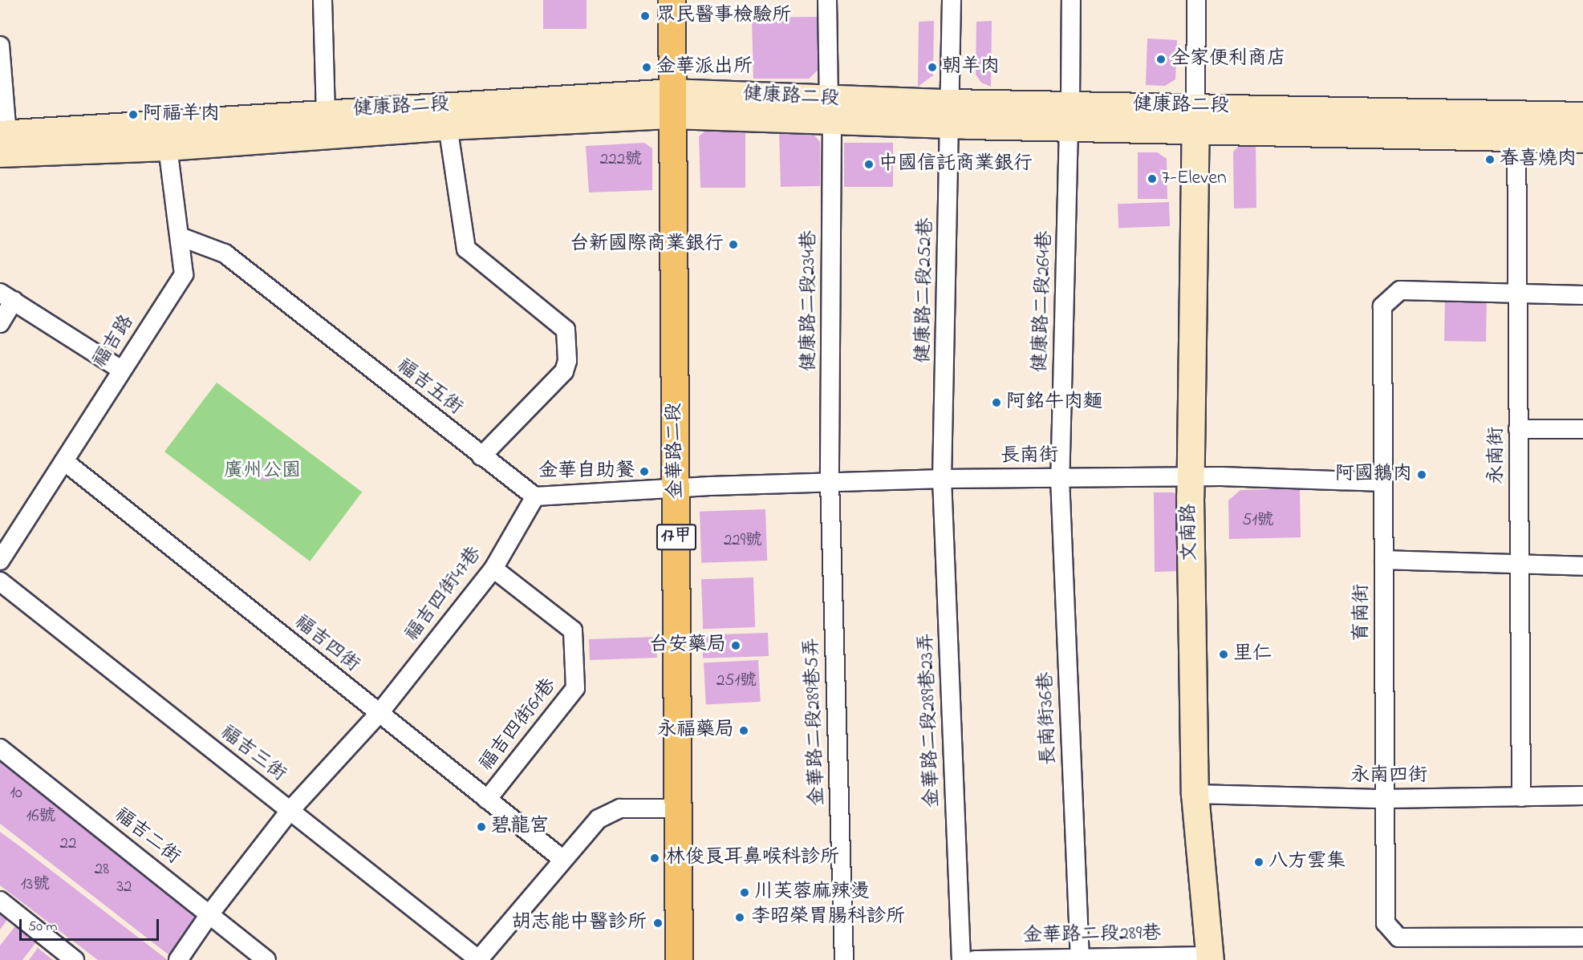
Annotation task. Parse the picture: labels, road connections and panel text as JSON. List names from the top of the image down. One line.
{"streets":{"main road":["金華路二段","17甲"],"street":["健康路二段","健康路二段252巷","健康路二段234巷","健康路二段264巷","福吉路","福吉五街","永南街","長南街","文南路","福吉四街47巷","育南街","福吉四街","長南街36巷","金華路二段289巷23弄","金華路二段289巷5弄","福吉四街61巷","福吉三街","永南四街","福吉二街","金華路二段289巷"]},"crossings":[["健康路二段","健康路二段252巷"],["健康路二段","健康路二段234巷"],["健康路二段","健康路二段264巷"],["健康路二段","福吉路"],["健康路二段","金華路二段"],["健康路二段","永南街"],["健康路二段","文南路"],["健康路二段252巷","長南街"],["健康路二段252巷","金華路二段289巷23弄"],["健康路二段234巷","長南街"],["健康路二段234巷","金華路二段289巷5弄"],["健康路二段264巷","長南街"],["健康路二段264巷","長南街36巷"],["福吉路","福吉五街"],["福吉路","福吉四街"],["福吉五街","福吉四街47巷"],["金華路二段","長南街"],["永南街","育南街"],["永南街","永南四街"],["長南街","文南路"],["長南街","育南街"],["長南街","長南街36巷"],["長南街","金華路二段289巷23弄"],["長南街","金華路二段289巷5弄"],["文南路","永南四街"],["文南路","金華路二段289巷"],["福吉四街47巷","福吉四街"],["福吉四街47巷","福吉四街61巷"],["福吉四街47巷","福吉三街"],["福吉四街47巷","福吉二街"],["育南街","永南四街"],["福吉四街","福吉四街61巷"],["長南街36巷","金華路二段289巷"]],"parks":["廣州公園"],"places":["眾民醫事檢驗所","全家便利商店","金華派出所","朝羊肉","阿福羊肉","春喜燒肉","中國信託商業銀行","7-Eleven","台新國際商業銀行","阿銘牛肉麵","金華自助餐","阿國鵝肉","台安藥局","里仁","永福藥局","碧龍宮","林俊良耳鼻喉科診所","八方雲集","川芙蓉麻辣燙","李昭榮胃腸科診所","胡志能中醫診所"],"house_numbers":["222號","51號","229號","251號","10","16號","22","28","13號","32"],"scale_bar":"50 m"}
